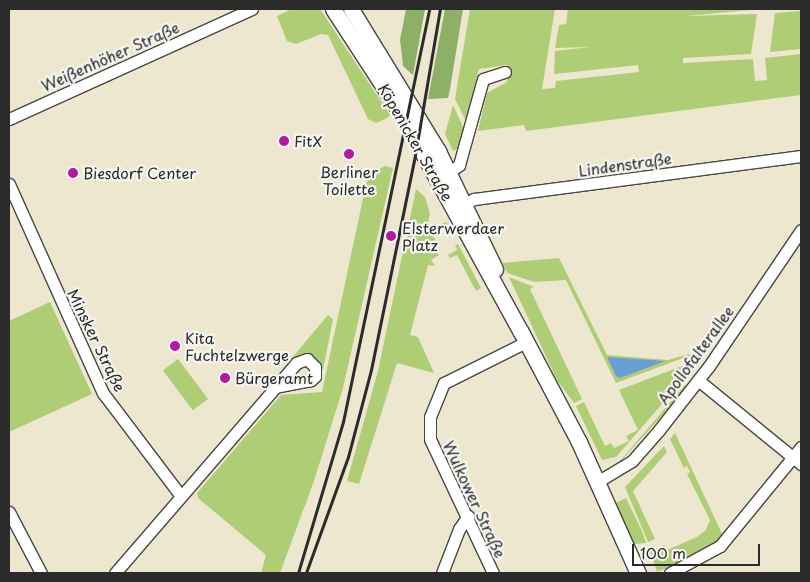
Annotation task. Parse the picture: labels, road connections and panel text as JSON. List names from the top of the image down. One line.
{"streets":{"main road":["Köpenicker Straße"],"street":["Weißenhöher Straße","Lindenstraße","Minsker Straße","Apollofalterallee","Wulkower Straße"]},"crossings":[["Köpenicker Straße","Lindenstraße"],["Köpenicker Straße","Apollofalterallee"],["Köpenicker Straße","Wulkower Straße"]],"places":["FitX","Berliner Toilette","Biesdorf Center","Elsterwerdaer Platz","Kita Fuchtelzwerge","Bürgeramt"],"scale_bar":"100 m"}
